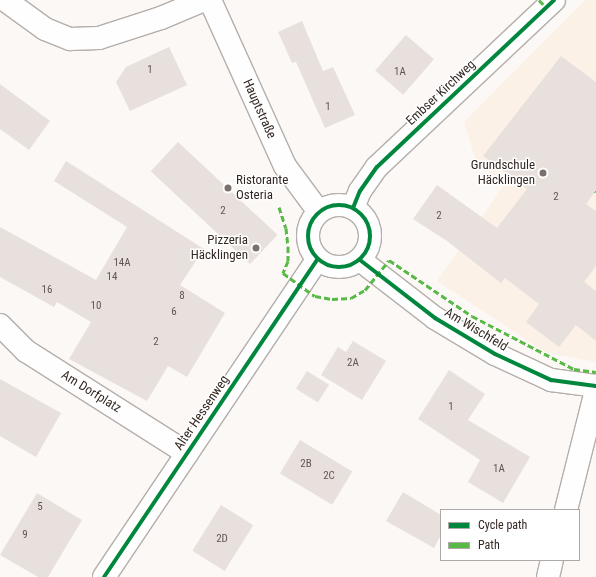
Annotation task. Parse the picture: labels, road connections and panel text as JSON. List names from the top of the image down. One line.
{"streets":{"street":["Embser Kirchweg","Hauptstraße","Am Wischfeld","Am Dorfplatz","Alter Hessenweg"]},"crossings":[["Embser Kirchweg","Hauptstraße"],["Embser Kirchweg","Am Wischfeld"],["Embser Kirchweg","Alter Hessenweg"],["Hauptstraße","Am Wischfeld"],["Hauptstraße","Alter Hessenweg"],["Am Wischfeld","Alter Hessenweg"],["Am Dorfplatz","Alter Hessenweg"]],"places":["Grundschule Häcklingen","Ristorante Osteria","Pizzeria Häcklingen"],"house_numbers":["1","1A","1","2","2","2","14A","14","16","8","10","6","2","2A","1","2B","1A","2C","5","9","2D"],"legend":["Cycle path","Path"]}
